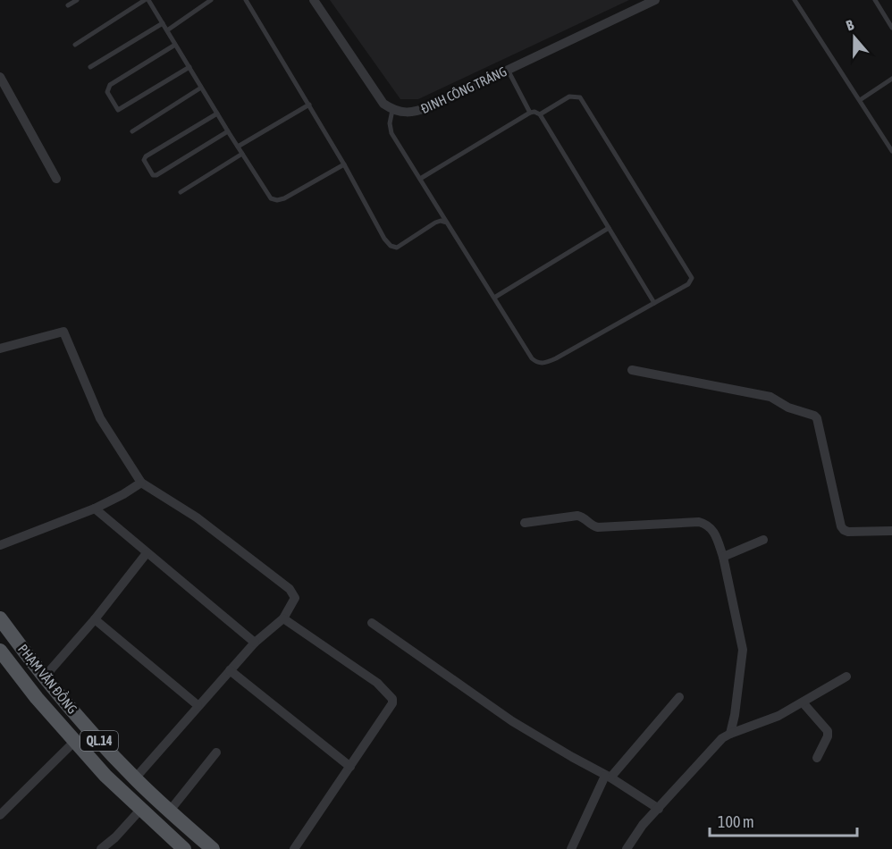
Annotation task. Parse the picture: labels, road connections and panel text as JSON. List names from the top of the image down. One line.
{"streets":{"main road":["PHẠM VĂN ĐỒNG","QL.14"],"street":["ĐINH CÔNG TRÁNG"]},"scale_bar":"100 m","north":"top"}
